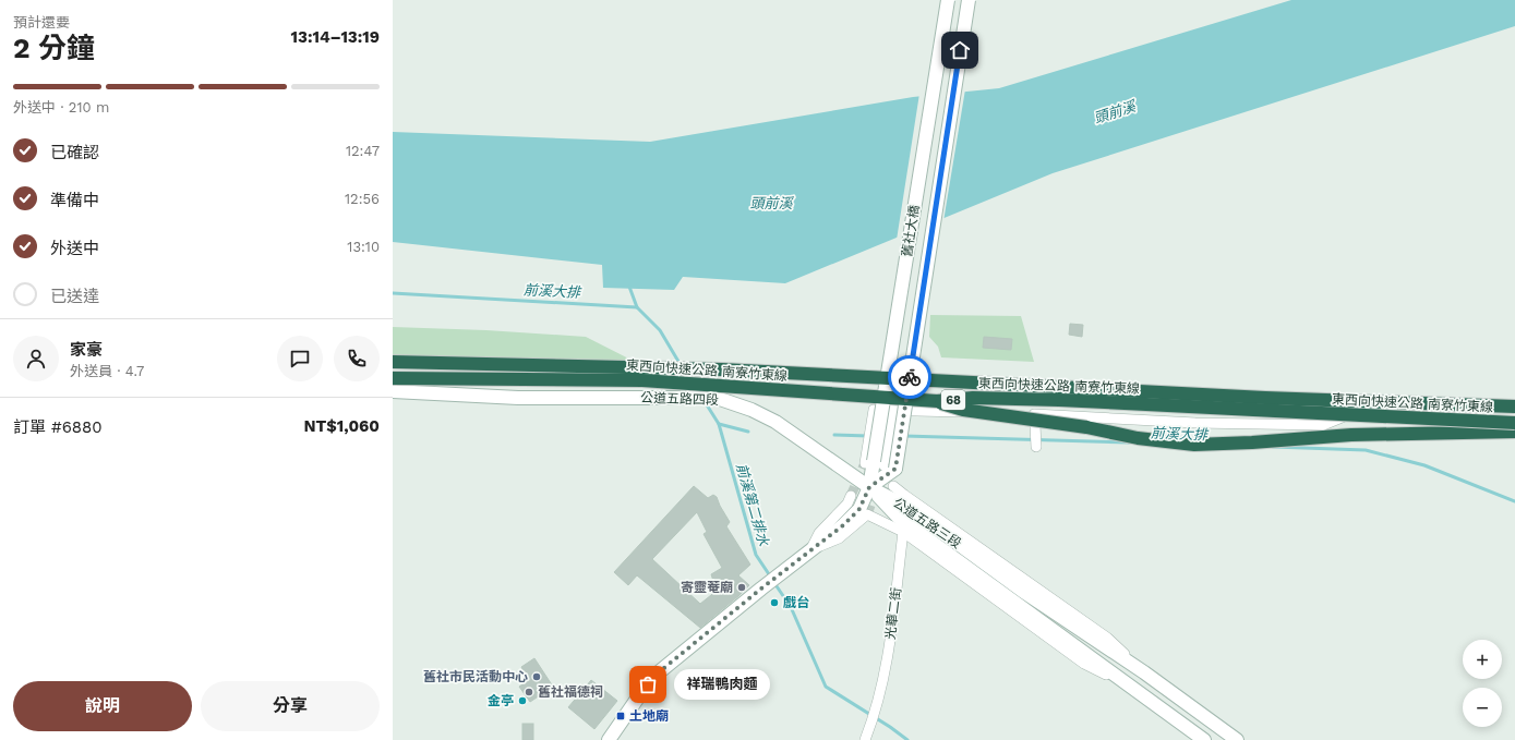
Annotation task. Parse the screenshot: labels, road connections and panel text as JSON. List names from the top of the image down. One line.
{"streets":{"highway":["東西向快速公路 南寮竹東線","68"],"street":["舊社大橋","公道五路四段","公道五路三段","光華二街"]},"crossings":[["公道五路四段","公道五路三段"],["公道五路三段","光華二街"]],"water":["頭前溪","前溪大排","前溪第二排水"],"places":{"other":["寄靈菴廟","戲台","舊社市民活動中心","祥瑞鴨肉麵","舊社福德祠","金亭"],"transit":["土地廟"]},"page":{"heading":["2 分鐘","預計還要","13:14–13:19"],"panel":["家豪","外送員 · 4.7","訂單 #6880","NT$1,060"],"bar":"外送中 · 210 m","list":[["已確認","12:47"],["準備中","12:56"],["外送中","13:10"],"已送達"],"map_buttons":["+","−"],"bubble":"祥瑞鴨肉麵","buttons":["說明","分享"]}}
